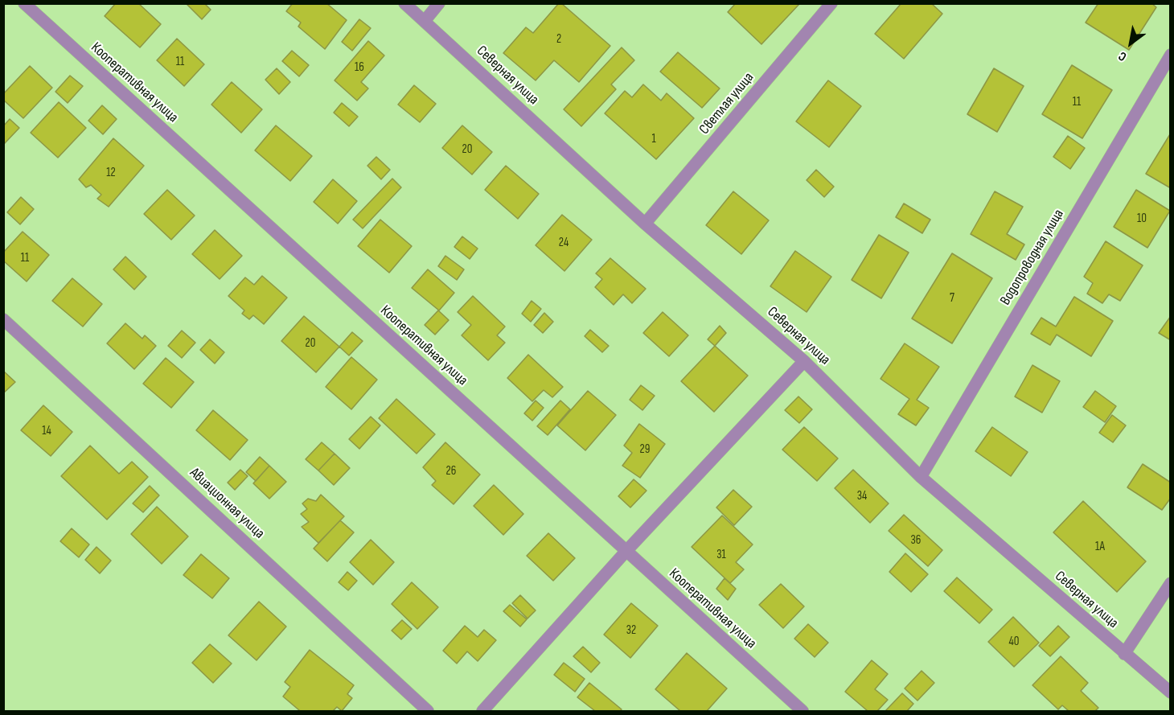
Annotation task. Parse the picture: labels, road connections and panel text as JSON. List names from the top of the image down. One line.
{"streets":{"street":["Северная улица","Кооперативная улица","Светлая улица","Водопроводная улица","Авиационная улица"]},"crossings":[["Северная улица","Светлая улица"],["Северная улица","Водопроводная улица"]],"house_numbers":["2","11","16","11","1","20","12","10","24","11","7","20","14","29","26","34","36","1А","31","32","40"],"north":"bottom left"}
